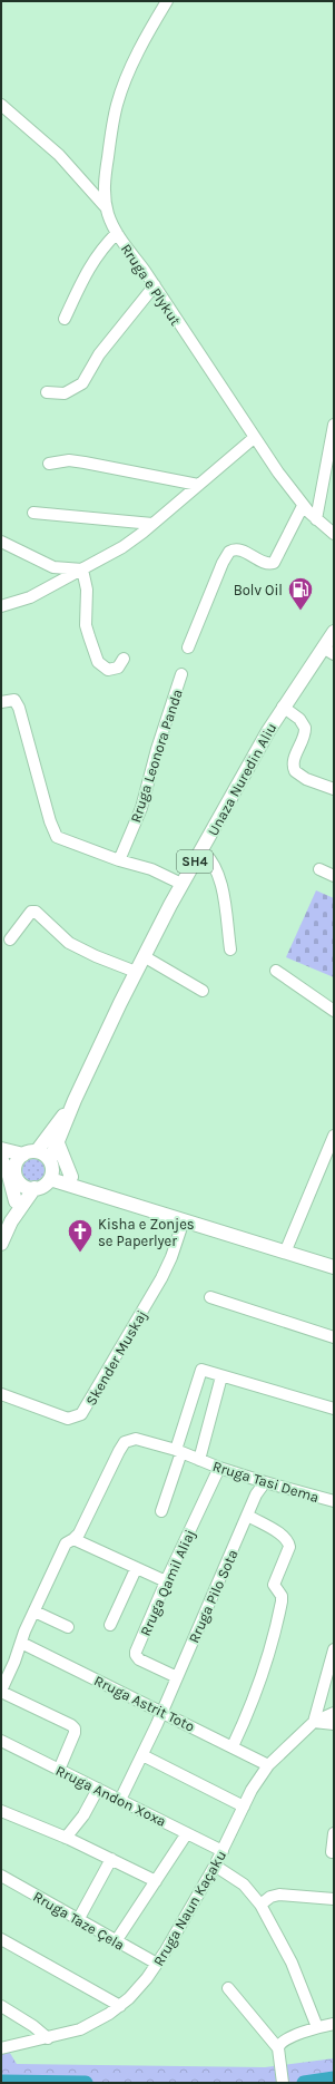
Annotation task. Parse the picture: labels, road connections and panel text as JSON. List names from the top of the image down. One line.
{"streets":{"main road":["Unaza Nuredin Aliu","SH4"],"street":["Rruga e Plykut","Rruga Leonora Panda","Skender Muskaj","Rruga Tasi Dema","Rruga Qamil Aliaj","Rruga Pilo Sota","Rruga Astrit Toto","Rruga Andon Xoxa","Rruga Naun Kaçaku","Rruga Taze Çela"]},"crossings":[["Rruga Tasi Dema","Rruga Qamil Aliaj"],["Rruga Tasi Dema","Rruga Pilo Sota"],["Rruga Tasi Dema","Rruga Astrit Toto"],["Rruga Qamil Aliaj","Rruga Pilo Sota"],["Rruga Pilo Sota","Rruga Astrit Toto"],["Rruga Pilo Sota","Rruga Andon Xoxa"],["Rruga Astrit Toto","Rruga Naun Kaçaku"],["Rruga Andon Xoxa","Rruga Naun Kaçaku"],["Rruga Naun Kaçaku","Rruga Taze Çela"]],"places":{"fuel station":["Bolv Oil"],"church":["Kisha e Zonjes se Paperlyer"]}}
